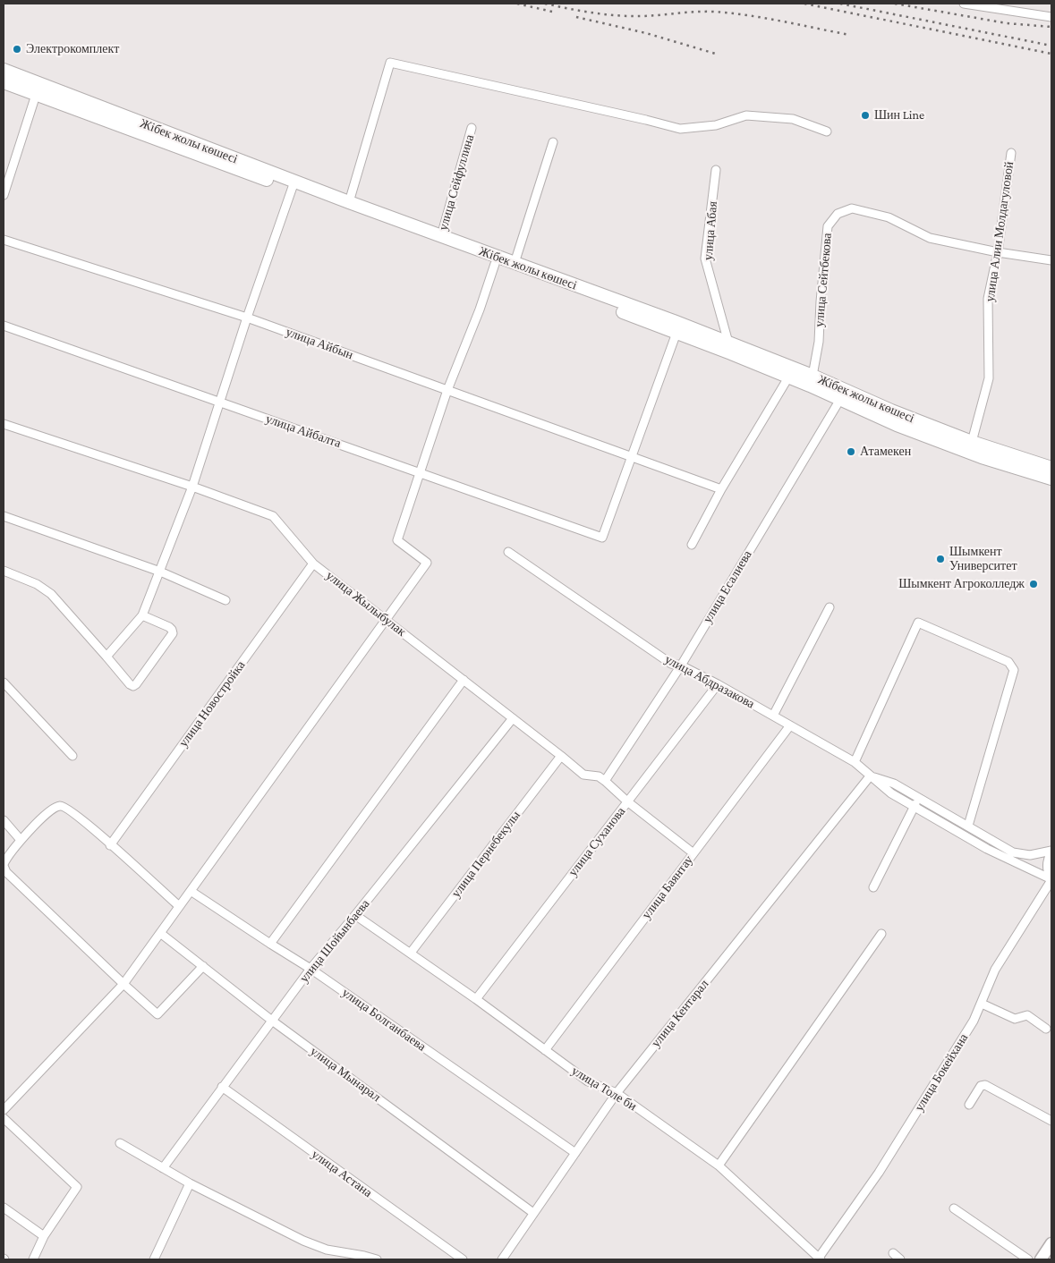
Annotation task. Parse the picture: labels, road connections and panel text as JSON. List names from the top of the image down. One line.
{"streets":{"main road":["Жібек жолы көшесі"],"street":["улица Сейфуллина","улица Абая","улица Алии Молдагуловой","улица Сейтбекова","улица Айбын","улица Айбалта","улица Есалиева","улица Жылыбулак","улица Абдразакова","улица Новостройка","улица Суханова","улица Пернебекулы","улица Баянтау","улица Шойынбаева","улица Кентарал","улица Болганбаева","улица Бокейхана","улица Мынарал","улица Толе би","улица Астана"]},"crossings":[["Жібек жолы көшесі","улица Сейфуллина"],["Жібек жолы көшесі","улица Абая"],["Жібек жолы көшесі","улица Алии Молдагуловой"],["Жібек жолы көшесі","улица Сейтбекова"],["Жібек жолы көшесі","улица Есалиева"],["улица Алии Молдагуловой","улица Сейтбекова"],["улица Айбын","улица Айбалта"],["улица Есалиева","улица Жылыбулак"],["улица Есалиева","улица Абдразакова"],["улица Жылыбулак","улица Новостройка"],["улица Жылыбулак","улица Суханова"],["улица Жылыбулак","улица Пернебекулы"],["улица Жылыбулак","улица Баянтау"],["улица Жылыбулак","улица Шойынбаева"],["улица Абдразакова","улица Суханова"],["улица Абдразакова","улица Баянтау"],["улица Абдразакова","улица Кентарал"],["улица Абдразакова","улица Бокейхана"],["улица Суханова","улица Толе би"],["улица Пернебекулы","улица Толе би"],["улица Баянтау","улица Толе би"],["улица Шойынбаева","улица Болганбаева"],["улица Шойынбаева","улица Мынарал"],["улица Шойынбаева","улица Толе би"],["улица Шойынбаева","улица Астана"],["улица Кентарал","улица Болганбаева"],["улица Кентарал","улица Мынарал"],["улица Кентарал","улица Толе би"],["улица Бокейхана","улица Толе би"]],"places":["Электрокомплект","Шин Line","Атамекен","Шымкент Университет","Шымкент Агроколледж"]}
